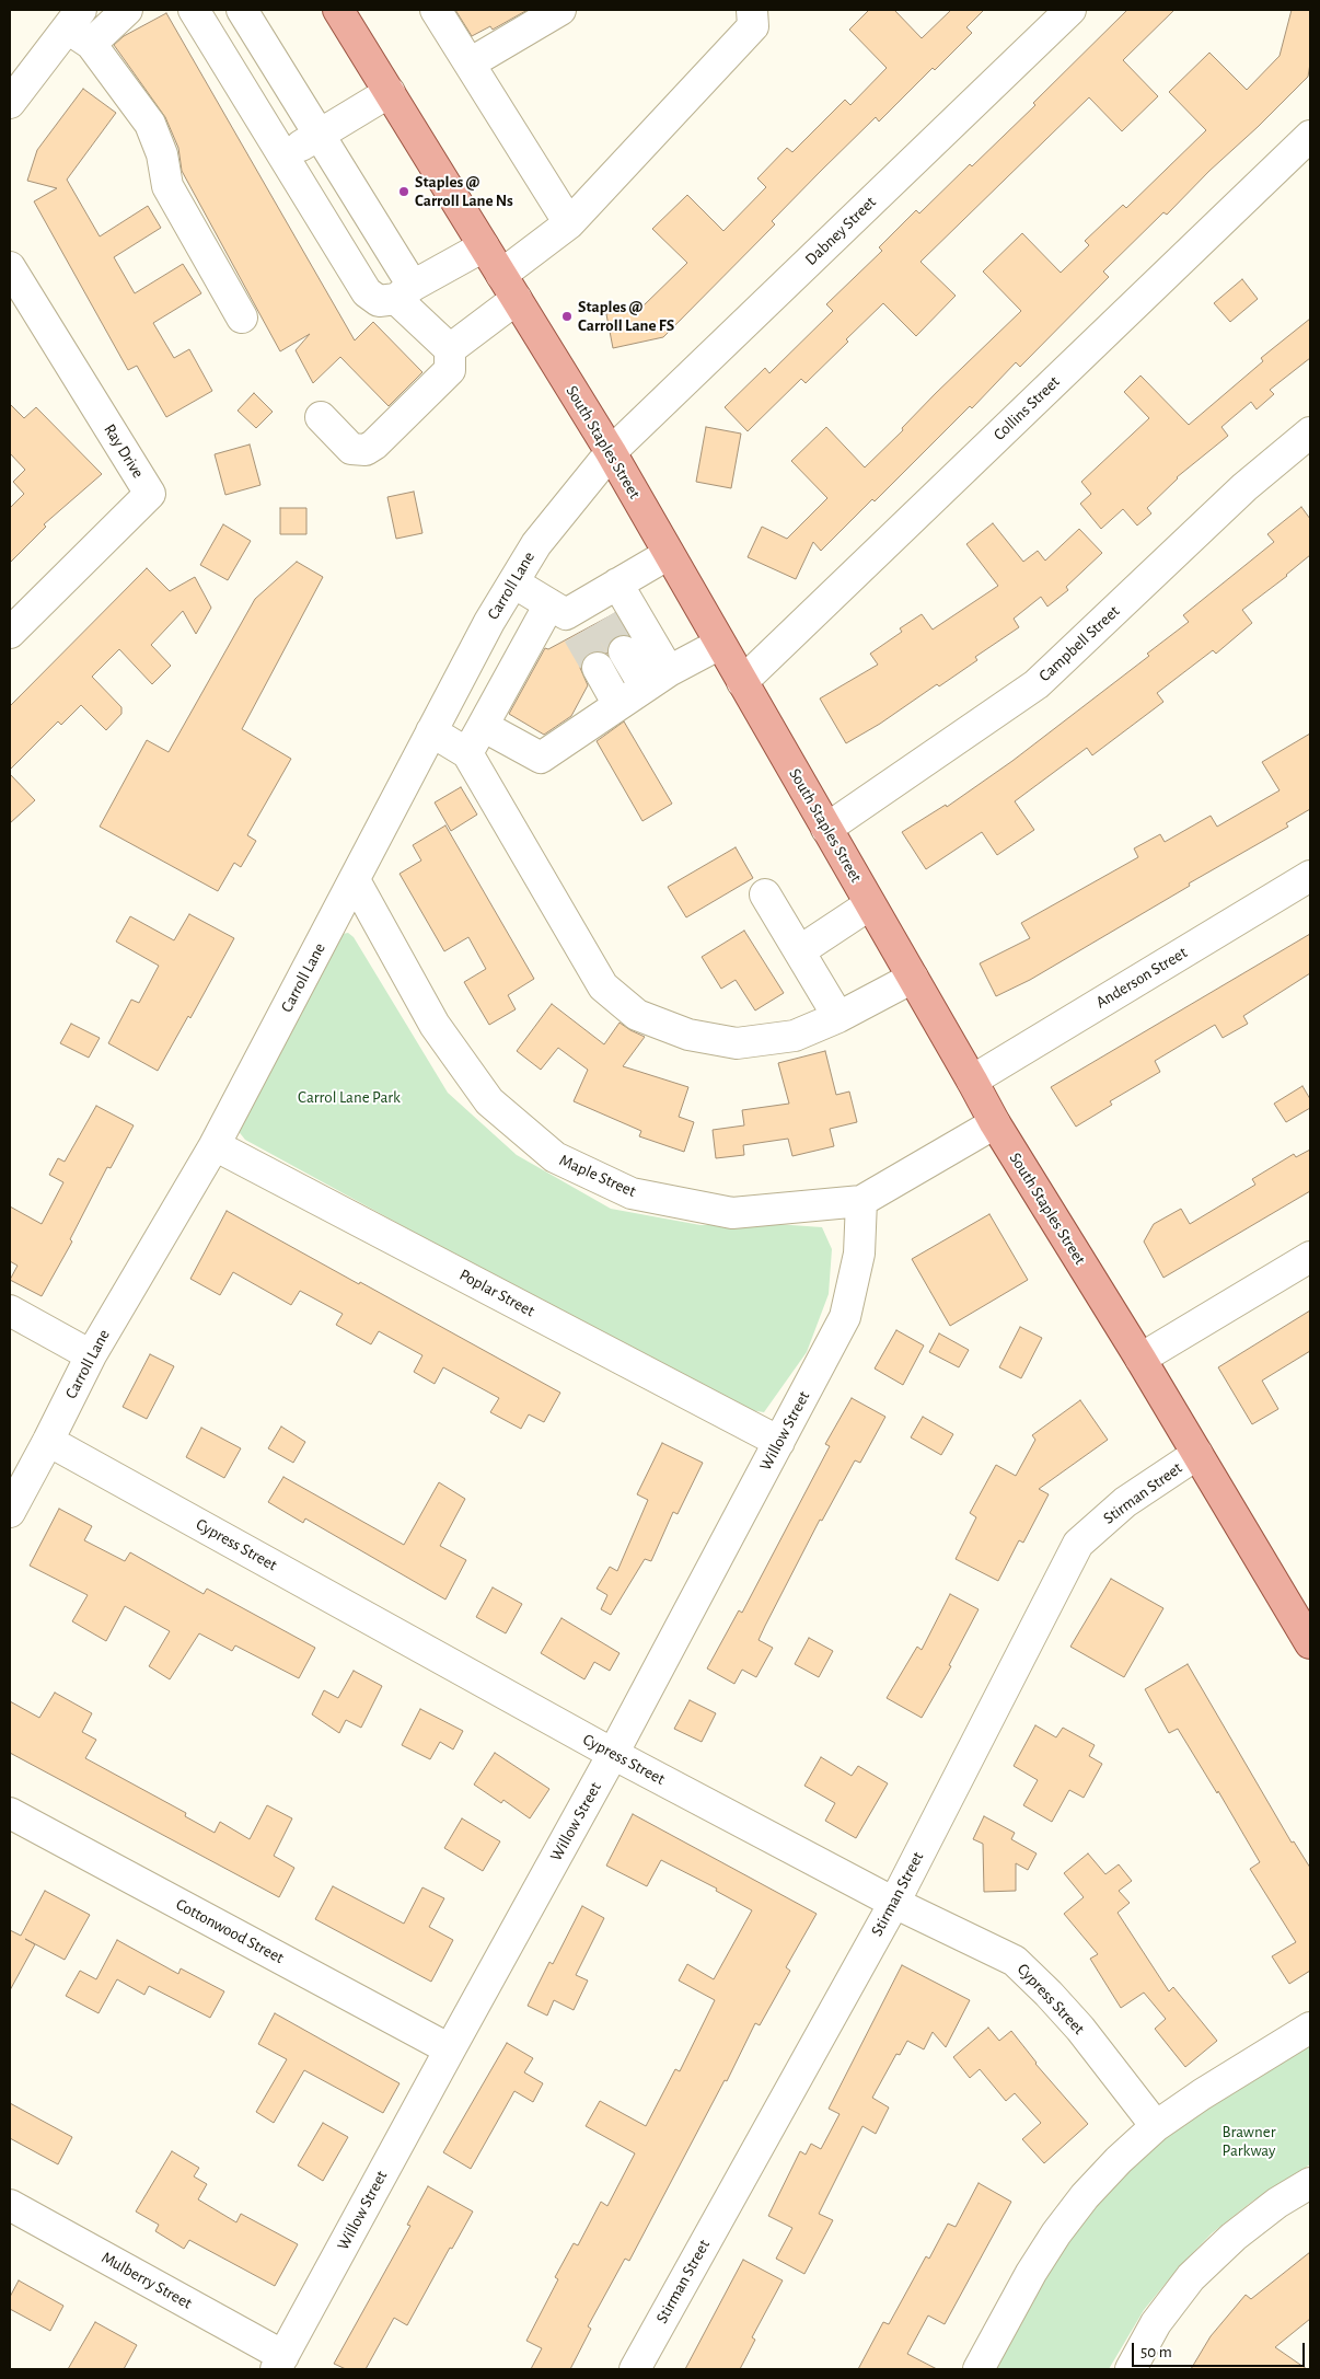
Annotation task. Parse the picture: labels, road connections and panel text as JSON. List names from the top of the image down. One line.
{"streets":{"main road":["South Staples Street"],"street":["Dabney Street","Collins Street","Ray Drive","Carroll Lane","Campbell Street","Anderson Street","Maple Street","Poplar Street","Willow Street","Stirman Street","Cypress Street","Cottonwood Street","Mulberry Street"]},"crossings":[["Dabney Street","South Staples Street"],["Dabney Street","Carroll Lane"],["Collins Street","South Staples Street"],["South Staples Street","Carroll Lane"],["South Staples Street","Campbell Street"],["South Staples Street","Anderson Street"],["South Staples Street","Maple Street"],["South Staples Street","Stirman Street"],["Carroll Lane","Maple Street"],["Carroll Lane","Poplar Street"],["Carroll Lane","Cypress Street"],["Maple Street","Willow Street"],["Poplar Street","Willow Street"],["Willow Street","Cypress Street"],["Willow Street","Cottonwood Street"],["Willow Street","Mulberry Street"],["Stirman Street","Cypress Street"]],"parks":["Carrol Lane Park","Brawner Parkway"],"places":["Staples @ Carroll Lane Ns","Staples @ Carroll Lane FS"],"scale_bar":"50 m"}
